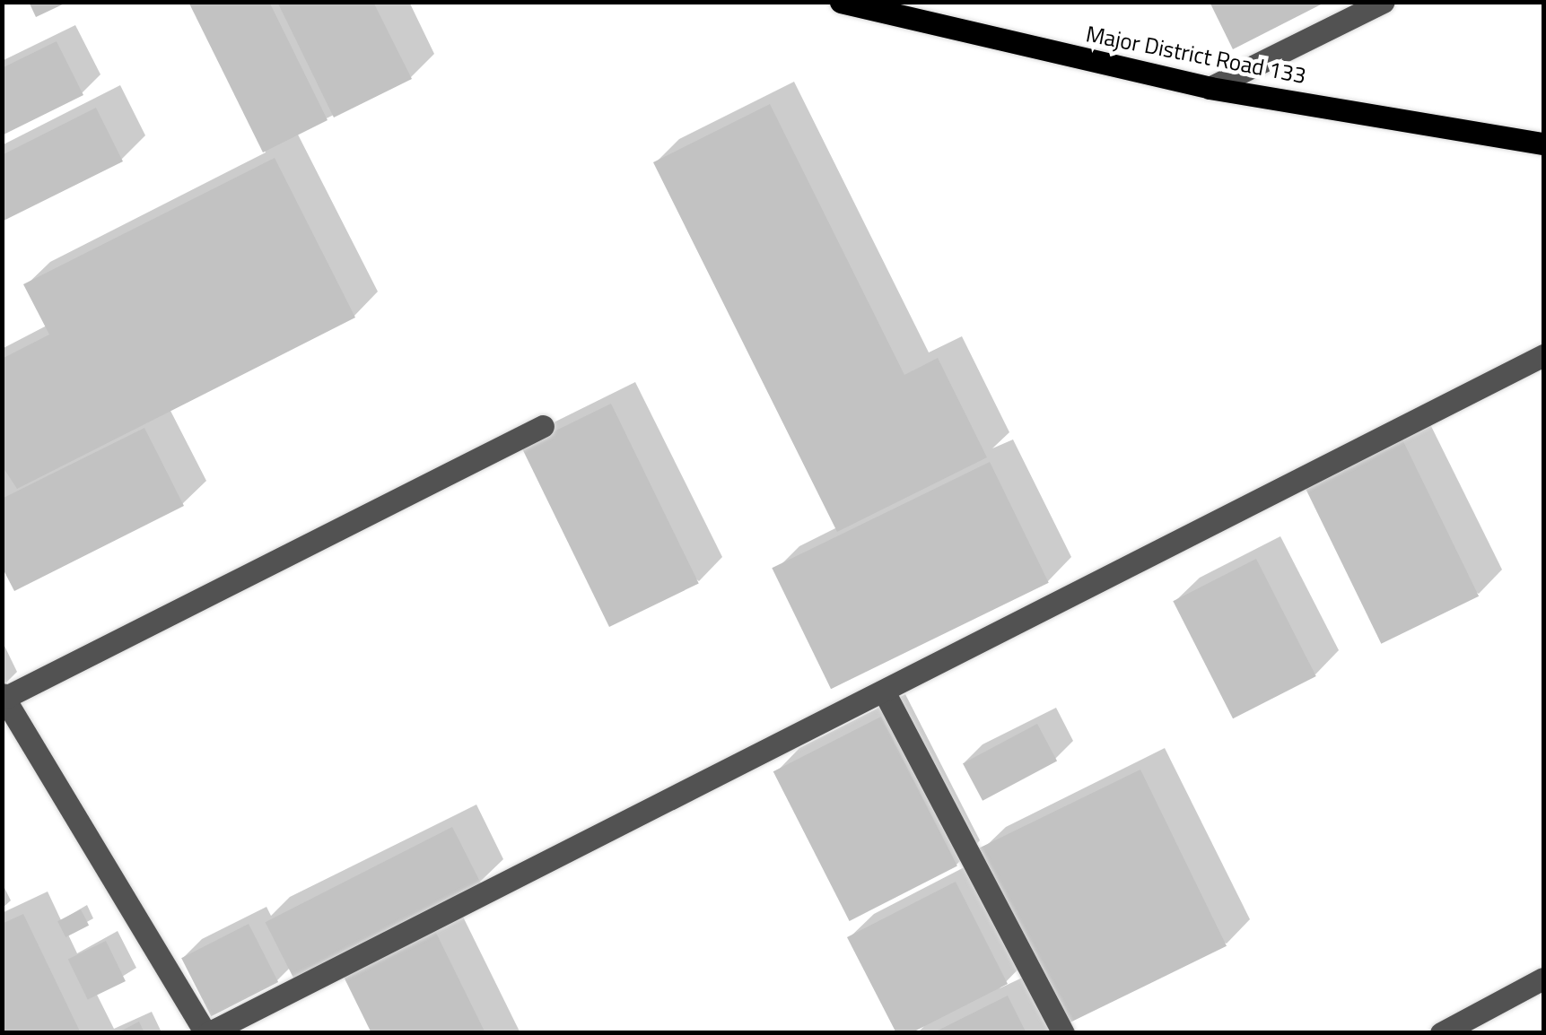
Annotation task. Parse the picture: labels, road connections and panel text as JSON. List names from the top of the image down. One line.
{"streets":{"main road":["Major District Road 133"]}}
